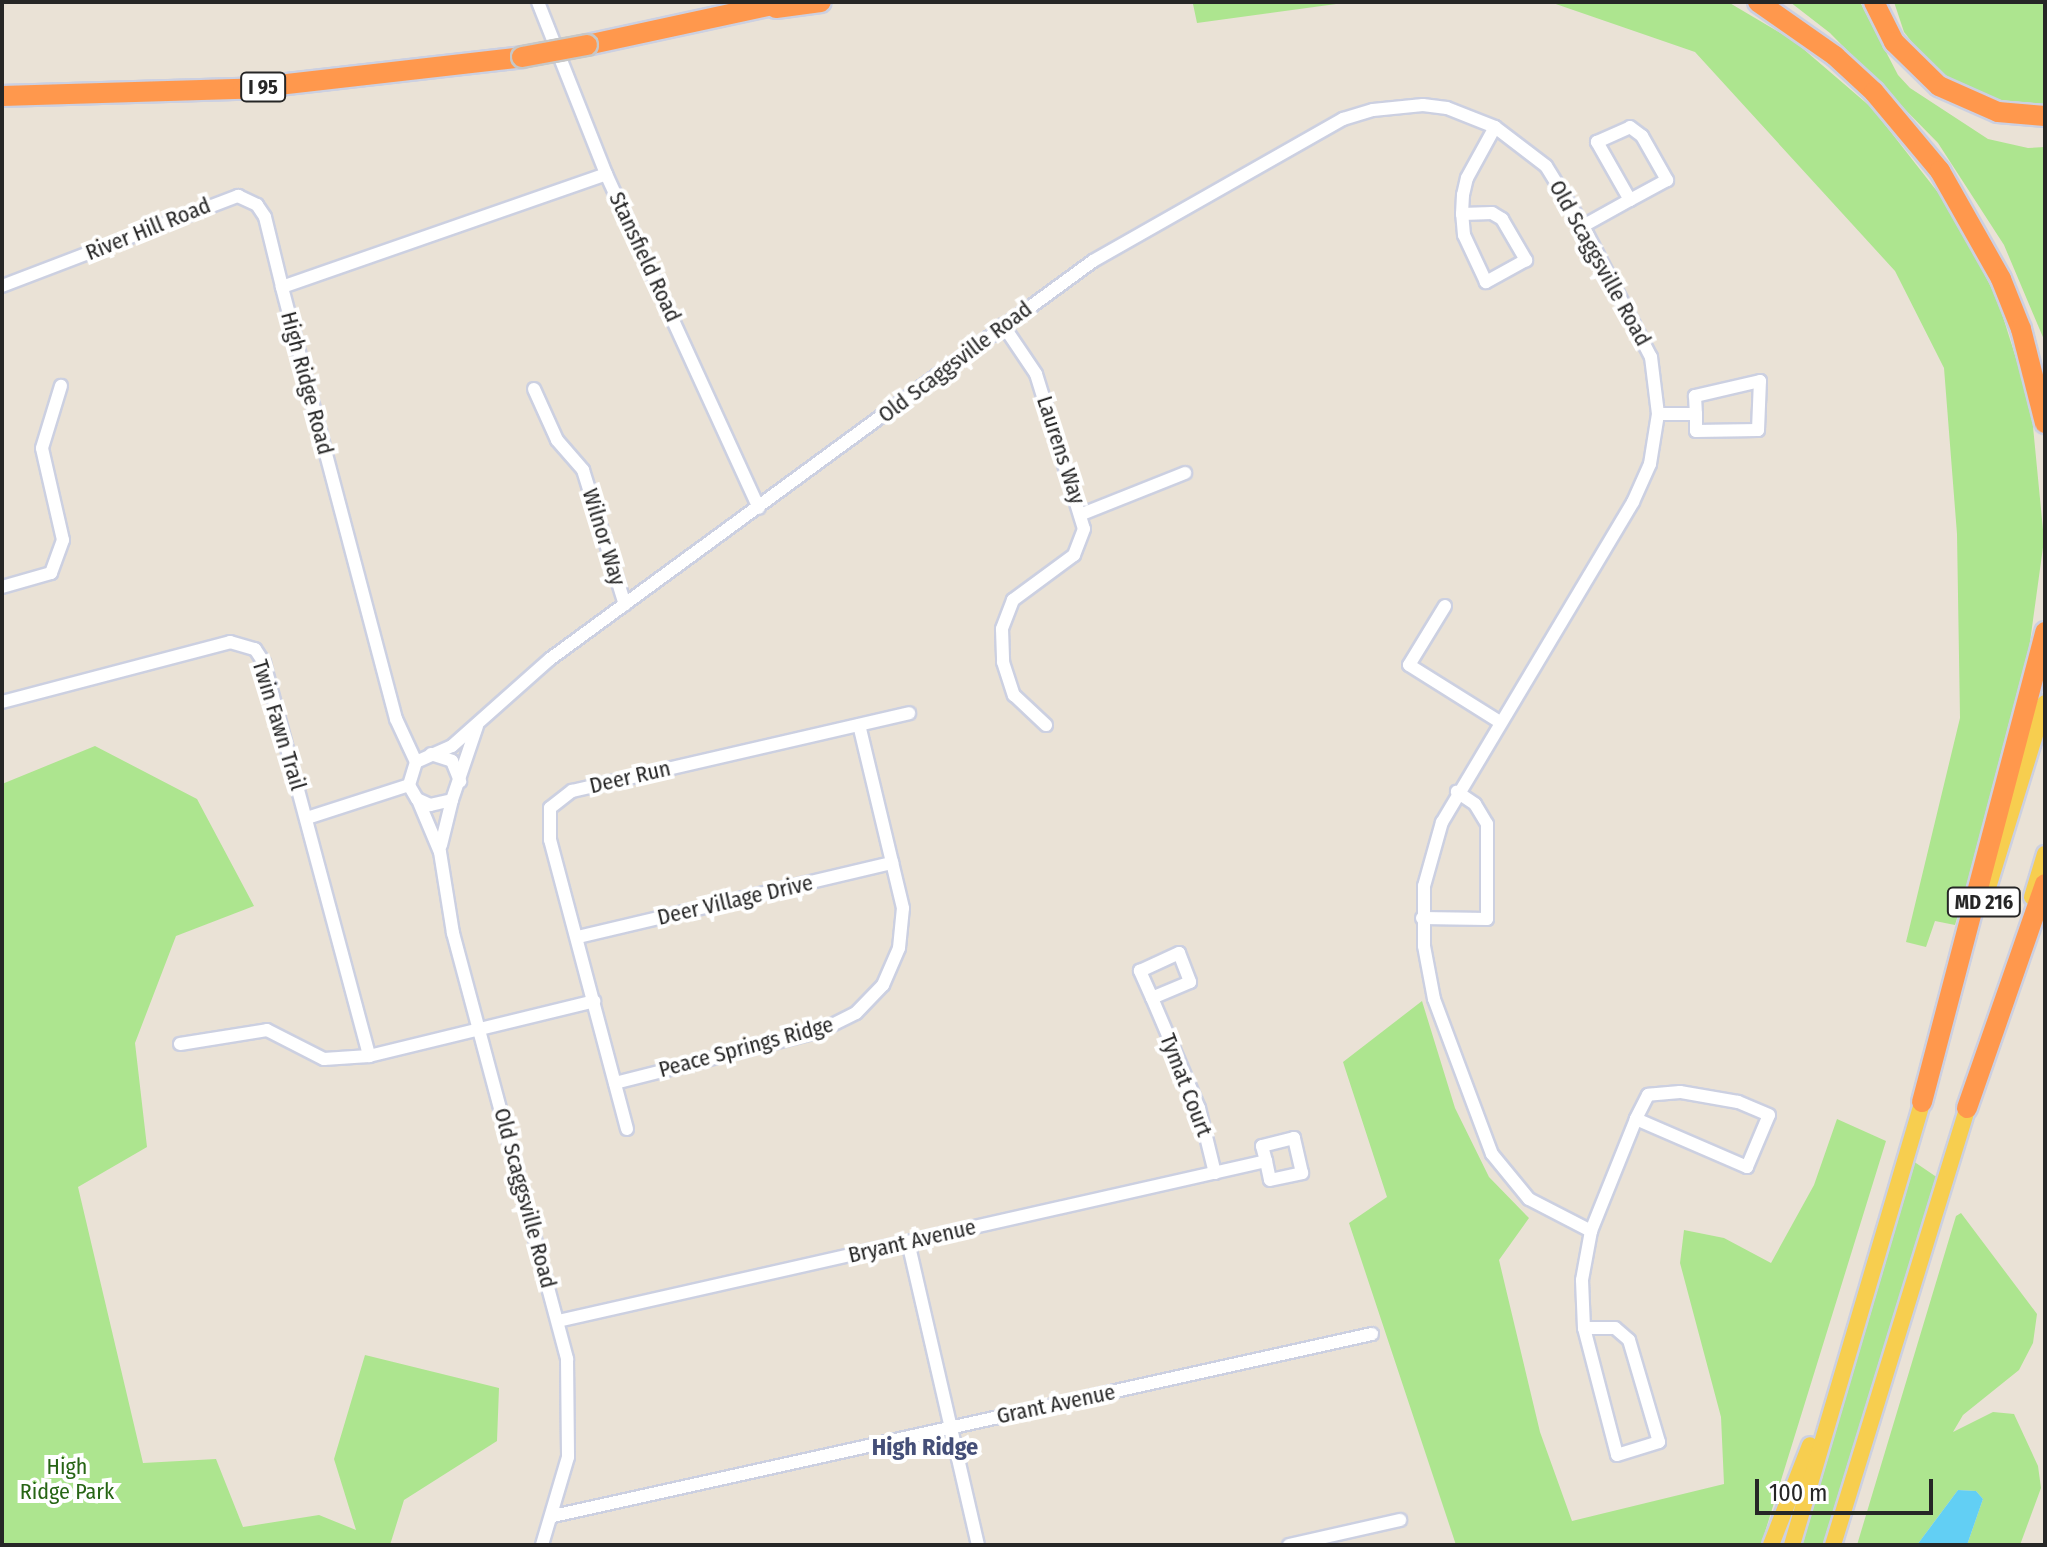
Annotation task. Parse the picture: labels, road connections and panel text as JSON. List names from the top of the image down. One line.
{"streets":{"highway":["I 95"],"main road":["MD 216"],"street":["River Hill Road","Stansfield Road","Old Scaggsville Road","High Ridge Road","Laurens Way","Wilnor Way","Twin Fawn Trail","Deer Run","Deer Village Drive","Peace Springs Ridge","Tymat Court","Bryant Avenue","Grant Avenue"]},"crossings":[["River Hill Road","High Ridge Road"],["Stansfield Road","Old Scaggsville Road"],["Stansfield Road","High Ridge Road"],["Old Scaggsville Road","High Ridge Road"],["Old Scaggsville Road","Laurens Way"],["Old Scaggsville Road","Wilnor Way"],["Old Scaggsville Road","Bryant Avenue"],["Old Scaggsville Road","Grant Avenue"],["Deer Run","Deer Village Drive"],["Deer Run","Peace Springs Ridge"],["Deer Village Drive","Peace Springs Ridge"],["Tymat Court","Bryant Avenue"]],"districts":["High Ridge"],"parks":["High Ridge Park"],"scale_bar":"100 m"}
